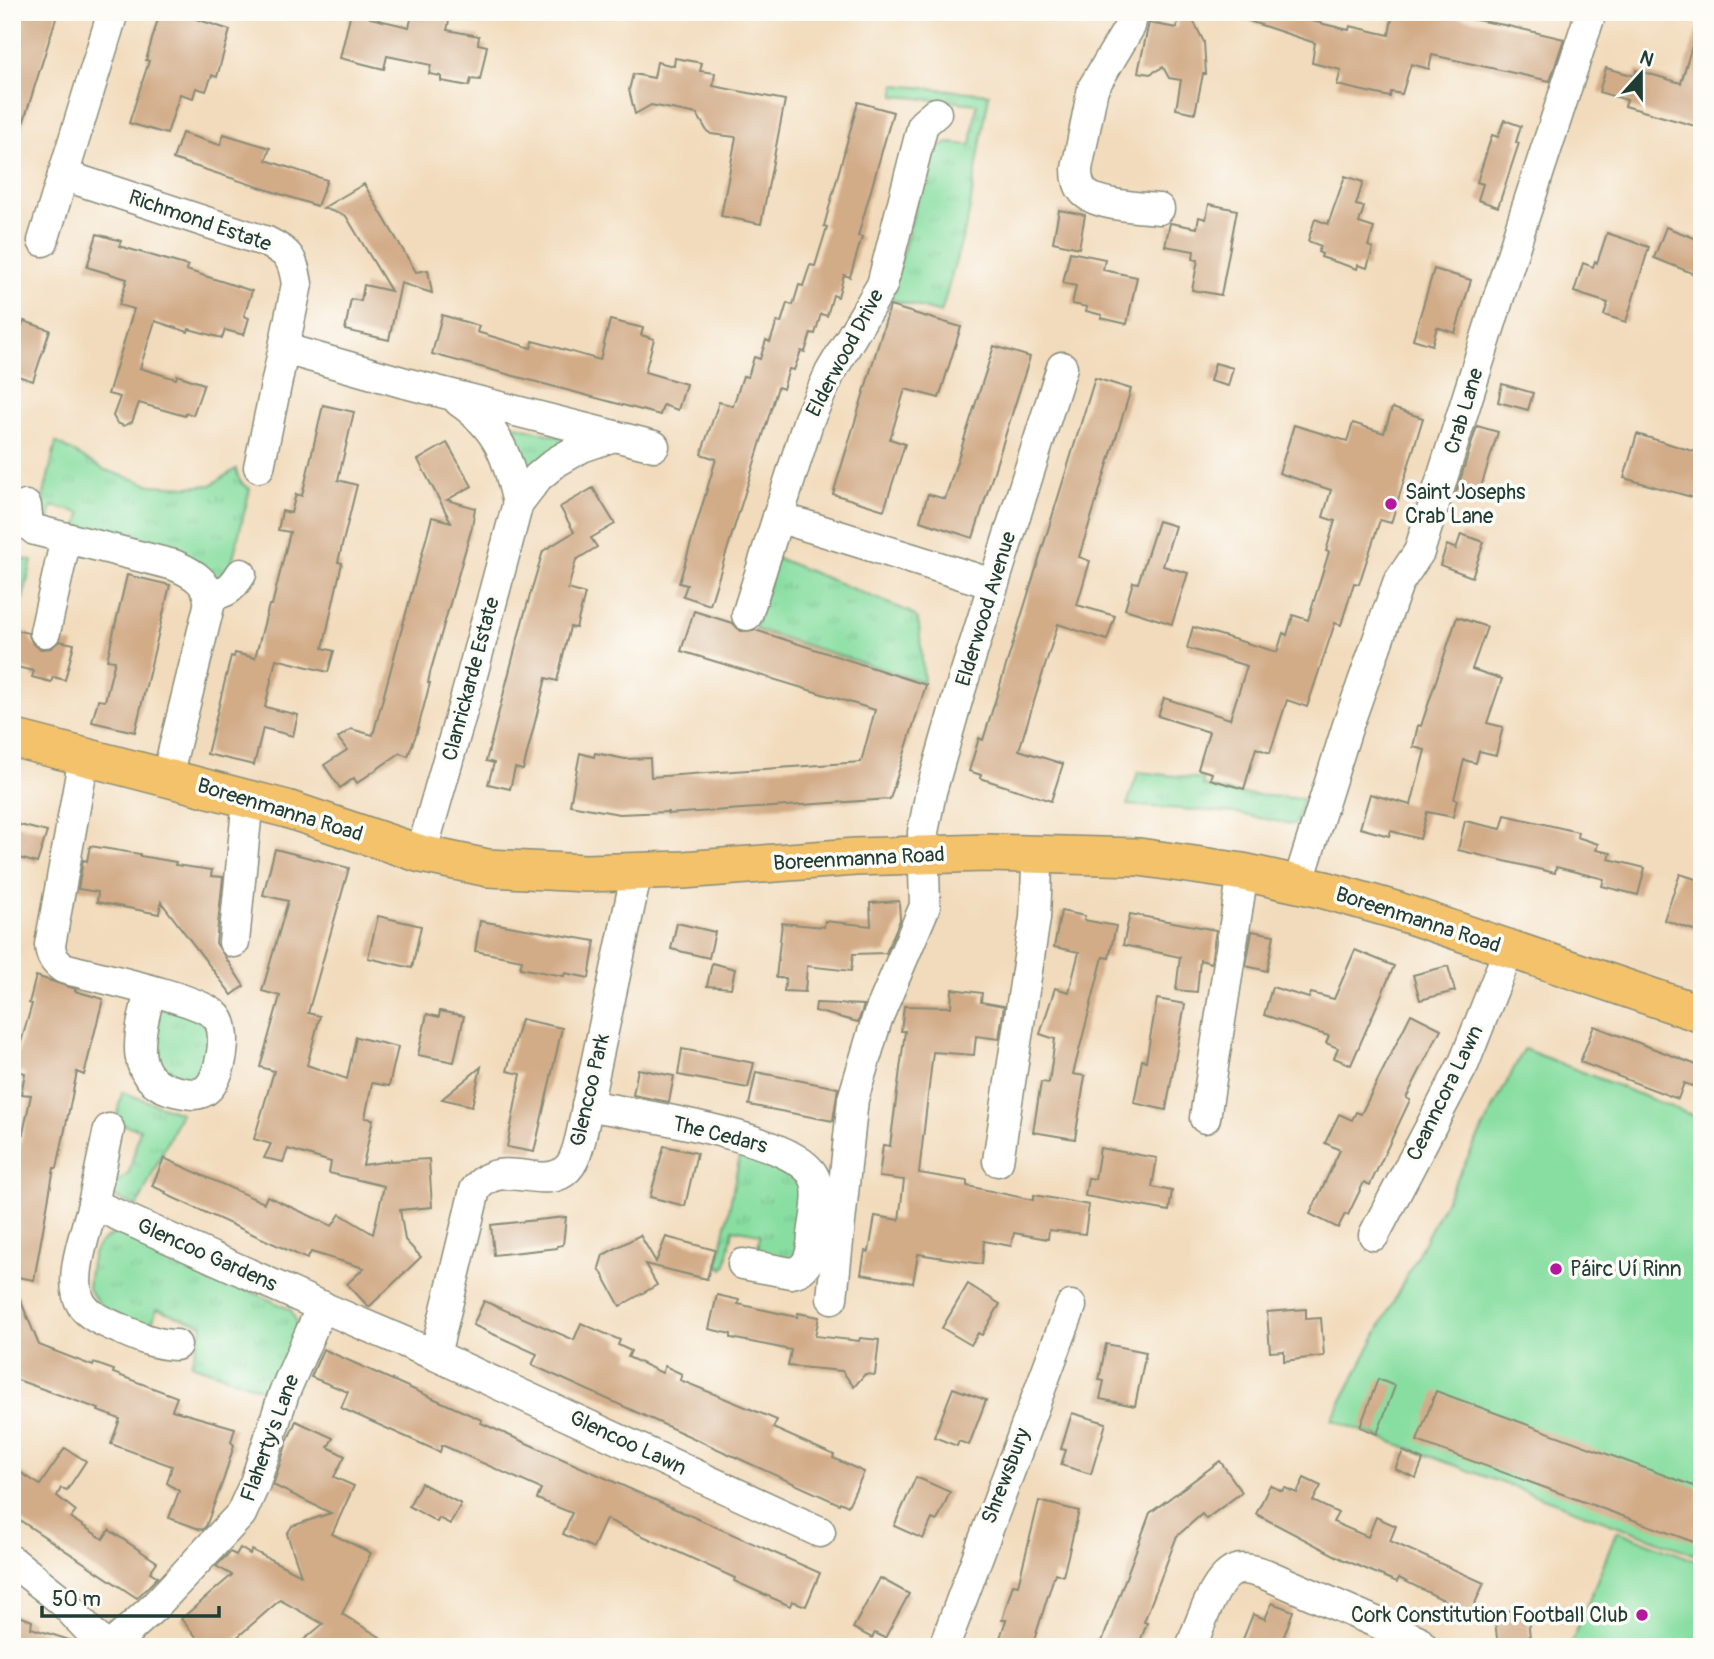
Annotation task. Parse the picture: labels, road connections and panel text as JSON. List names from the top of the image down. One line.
{"streets":{"main road":["Boreenmanna Road"],"street":["Richmond Estate","Elderwood Drive","Crab Lane","Elderwood Avenue","Clanrickarde Estate","Glencoo Park","Ceanncora Lawn","The Cedars","Glencoo Gardens","Flaherty's Lane","Glencoo Lawn","Shrewsbury"]},"crossings":[["Richmond Estate","Clanrickarde Estate"],["Crab Lane","Boreenmanna Road"],["Elderwood Avenue","Boreenmanna Road"],["Clanrickarde Estate","Boreenmanna Road"],["Boreenmanna Road","Glencoo Park"],["Boreenmanna Road","Ceanncora Lawn"],["Glencoo Park","The Cedars"],["Glencoo Park","Glencoo Lawn"],["Glencoo Gardens","Flaherty's Lane"]],"places":["Saint Josephs Crab Lane","Páirc Uí Rinn","Cork Constitution Football Club"],"scale_bar":"50 m","north":"top"}
